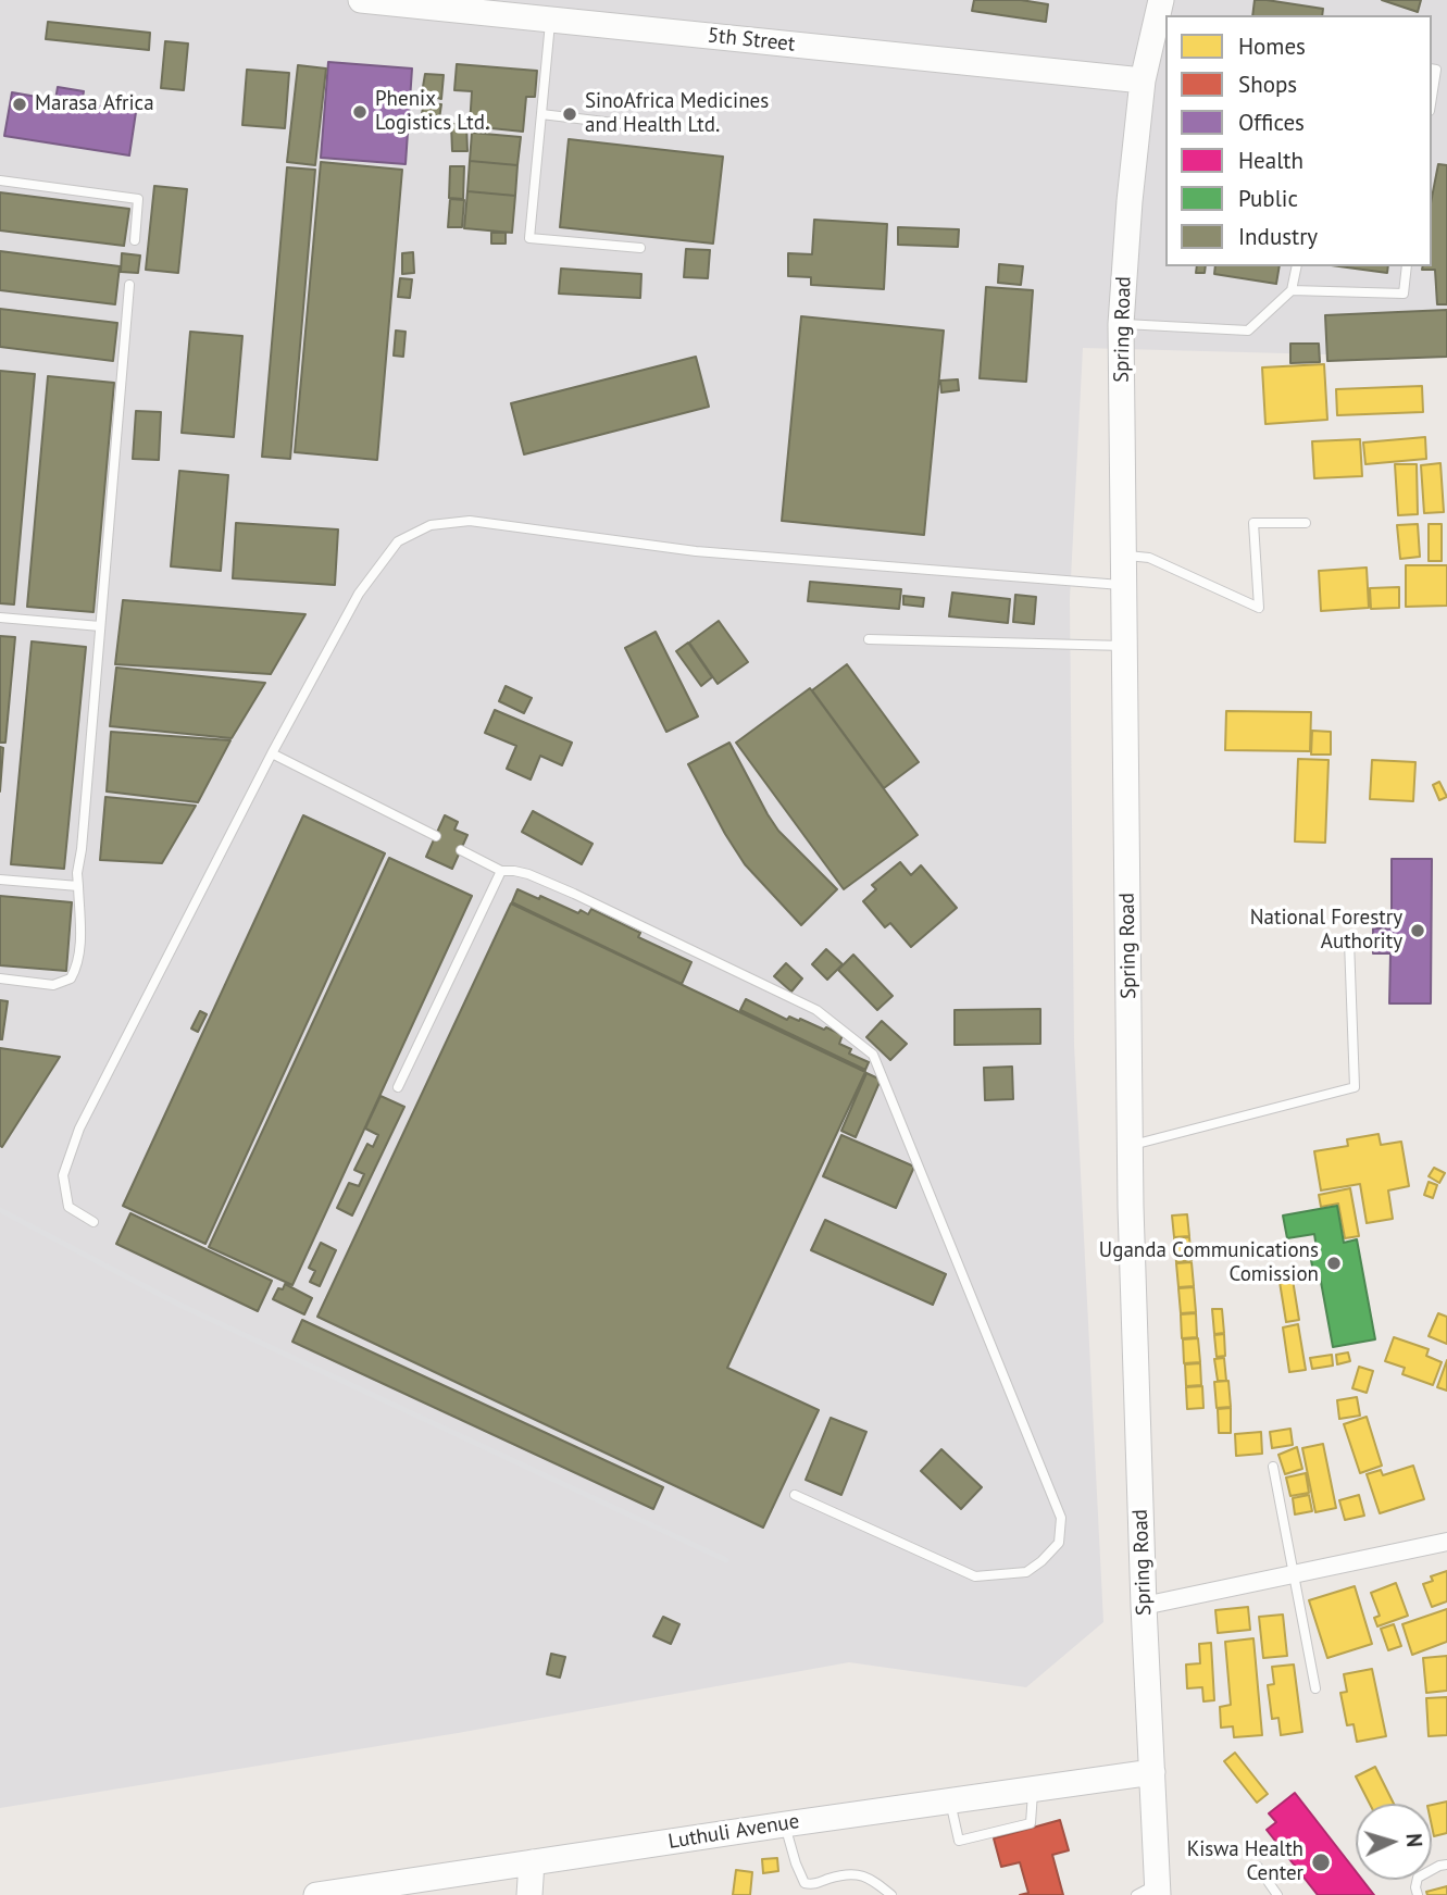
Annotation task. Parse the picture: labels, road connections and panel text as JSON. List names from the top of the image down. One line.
{"streets":{"main road":["5th Street","Spring Road","Luthuli Avenue"]},"crossings":[["5th Street","Spring Road"],["Spring Road","Luthuli Avenue"]],"places":["Marasa Africa","Phenix Logistics Ltd.","SinoAfrica Medicines and Health Ltd.","National Forestry Authority","Uganda Communications Comission","Kiswa Health Center"],"legend":["Homes","Shops","Offices","Health","Public","Industry"],"north":"right"}
